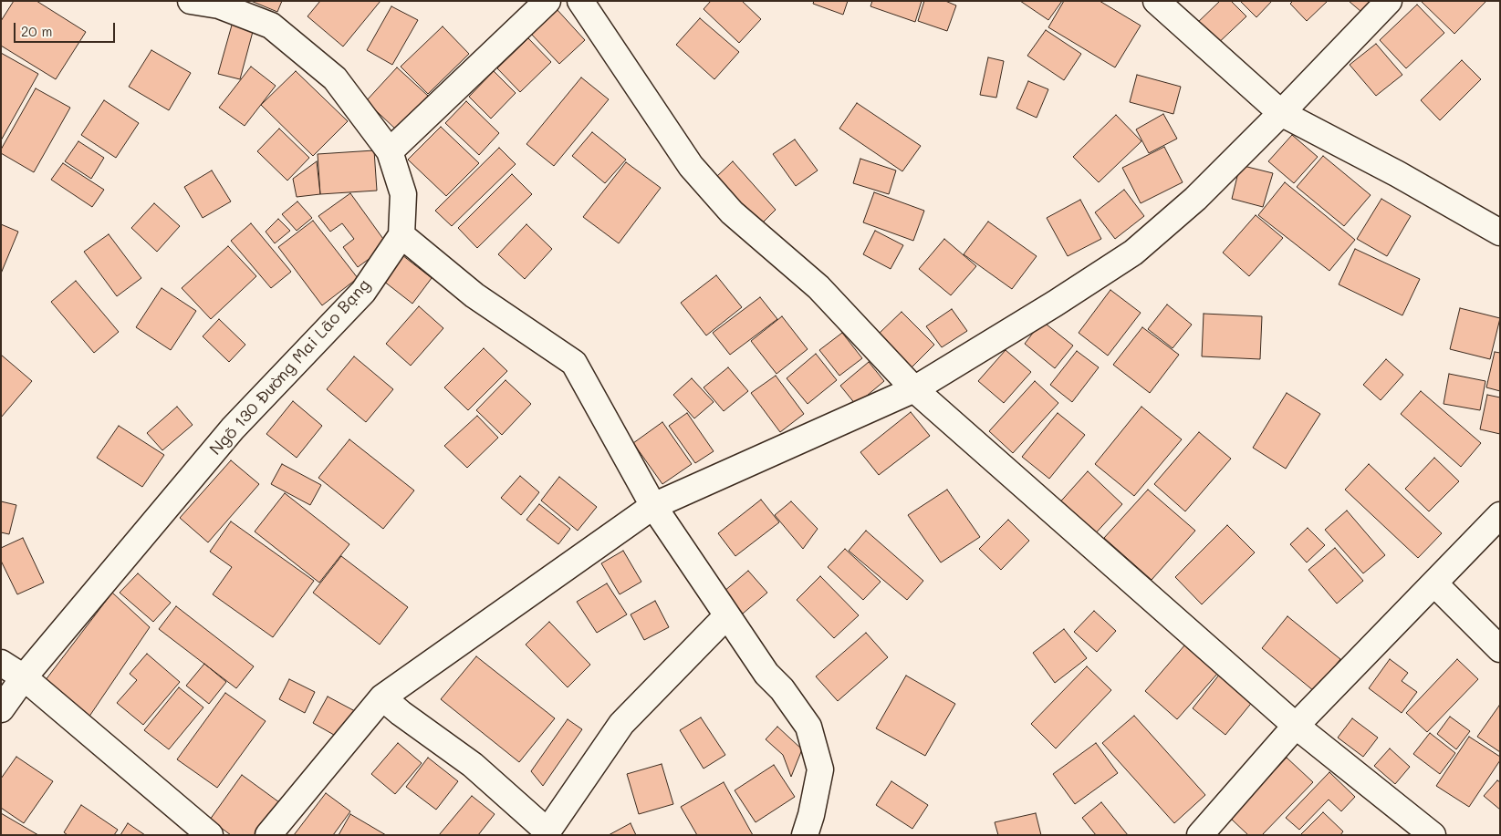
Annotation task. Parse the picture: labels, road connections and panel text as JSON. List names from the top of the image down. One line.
{"streets":{"street":["Ngõ 130 Đường Mai Lão Bạng"]},"scale_bar":"20 m"}
